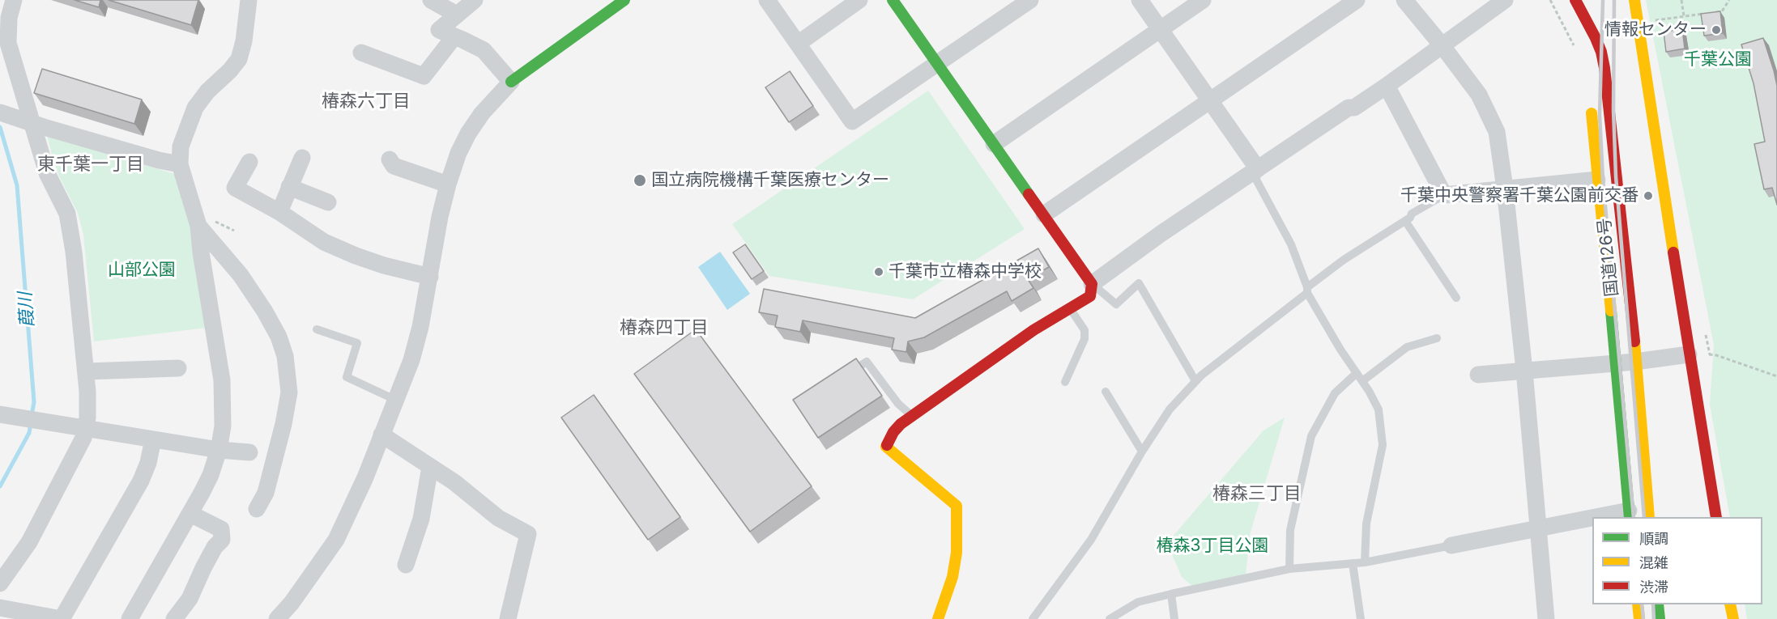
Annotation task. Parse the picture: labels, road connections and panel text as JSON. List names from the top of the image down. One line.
{"streets":{"main road":["国道126号"]},"districts":["椿森六丁目","東千葉一丁目","椿森四丁目","椿森三丁目"],"water":["葭川"],"parks":["千葉公園","山部公園","椿森3丁目公園"],"places":["情報センター","国立病院機構千葉医療センター","千葉中央警察署千葉公園前交番","千葉市立椿森中学校"],"legend":["順調","混雑","渋滞"]}
